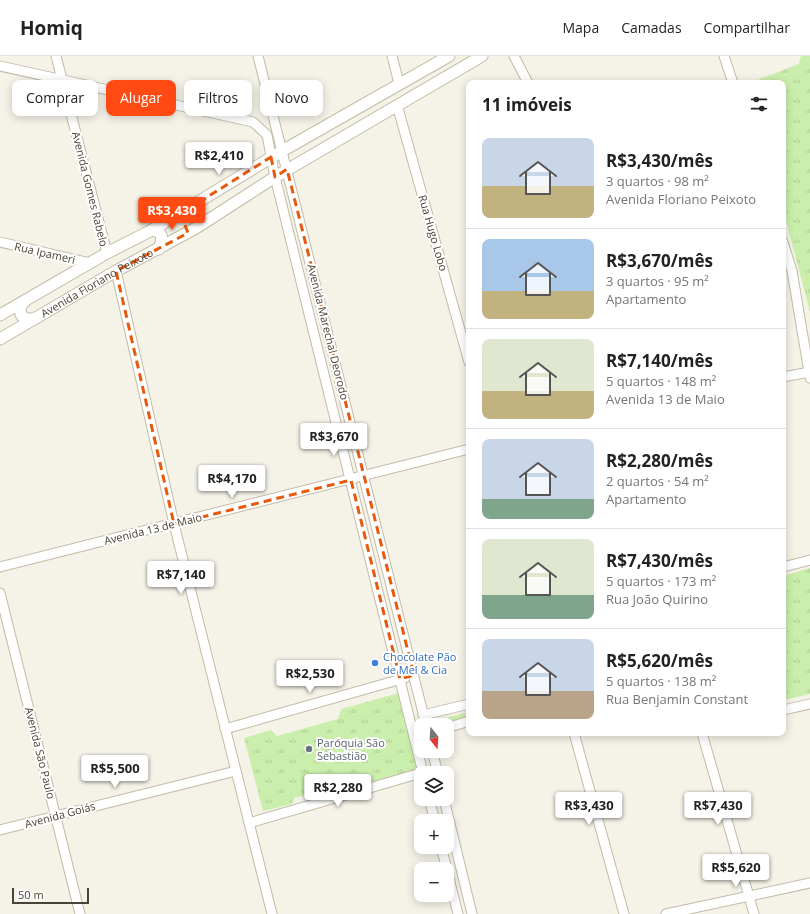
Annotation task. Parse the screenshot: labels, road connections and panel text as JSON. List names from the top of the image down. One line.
{"streets":{"street":["Avenida Gomes Rabelo","Rua Hugo Lobo","Rua Ipameri","Avenida Floriano Peixoto","Avenida Marechal Deorodo","Avenida 13 de Maio","Avenida São Paulo","Avenida Goiás"]},"crossings":[["Avenida Gomes Rabelo","Avenida Floriano Peixoto"],["Rua Hugo Lobo","Avenida Floriano Peixoto"],["Rua Ipameri","Avenida Floriano Peixoto"],["Avenida Floriano Peixoto","Avenida Marechal Deorodo"],["Avenida Marechal Deorodo","Avenida 13 de Maio"],["Avenida São Paulo","Avenida Goiás"]],"places":["Chocolate Pão de Mel & Cia","Paróquia São Sebastião"],"scale_bar":"50 m","north":"bottom","page":{"header":"Homiq","nav":["Mapa","Camadas","Compartilhar"],"chip":["Comprar","Alugar","Filtros","Novo"],"heading":"11 imóveis","list":[{"name":"R$3,430/mês","note":"3 quartos · 98 m² · Avenida Floriano Peixoto"},{"name":"R$3,670/mês","note":"3 quartos · 95 m² · Apartamento"},{"name":"R$7,140/mês","note":"5 quartos · 148 m² · Avenida 13 de Maio"},{"name":"R$2,280/mês","note":"2 quartos · 54 m² · Apartamento"},{"name":"R$7,430/mês","note":"5 quartos · 173 m² · Rua João Quirino"},{"name":"R$5,620/mês","note":"5 quartos · 138 m² · Rua Benjamin Constant"}],"price":["R$2,410","R$3,430","R$3,670","R$4,170","R$7,140","R$2,530","R$5,500","R$2,280","R$3,430","R$7,430","R$5,620"],"map_buttons":["+","−"],"scale":"50 m"}}
